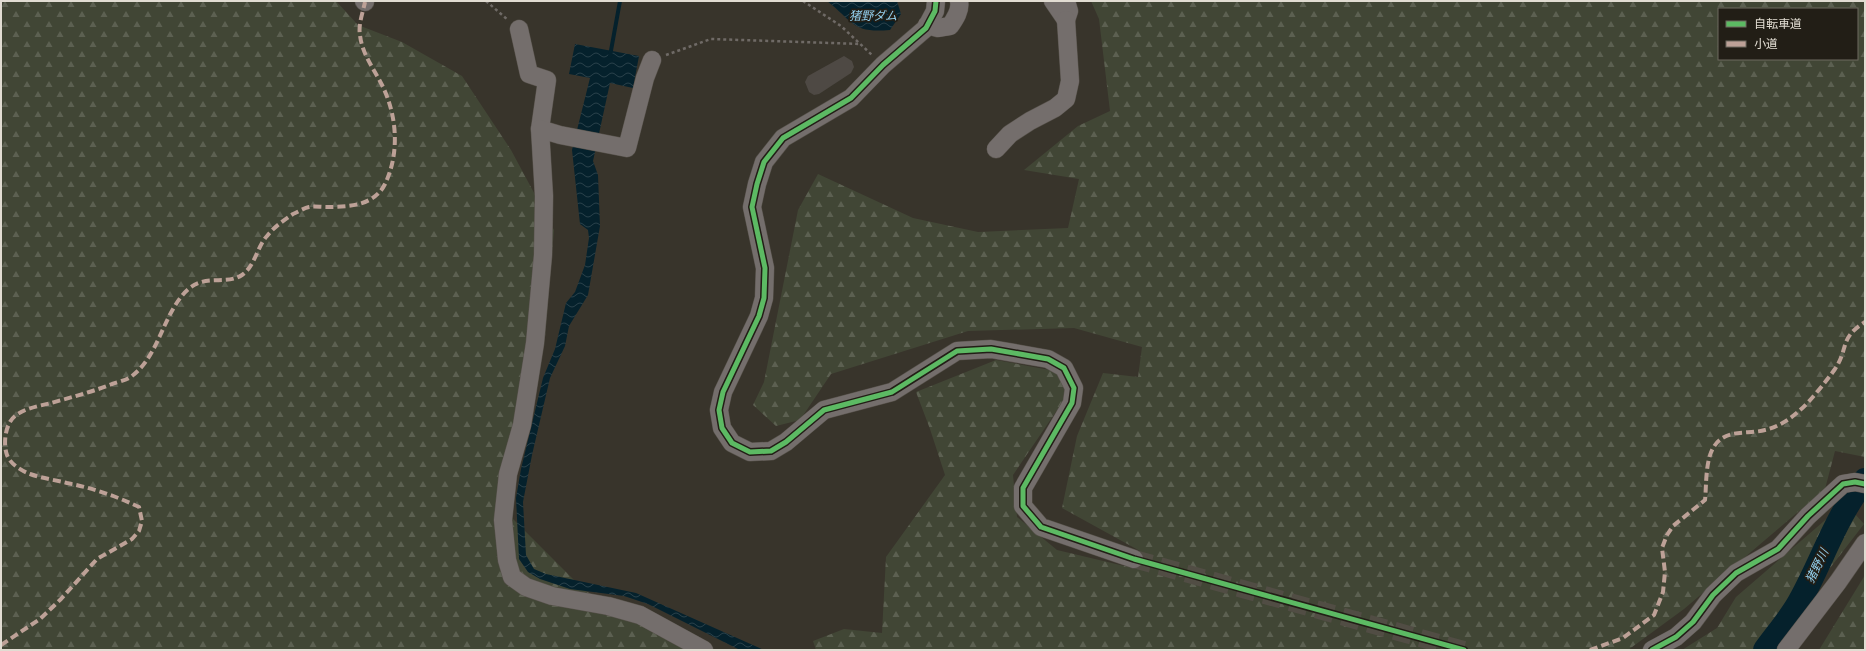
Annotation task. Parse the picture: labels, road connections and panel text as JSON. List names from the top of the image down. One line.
{"water":["猪野ダム","猪野川"],"legend":["自転車道","小道"]}
